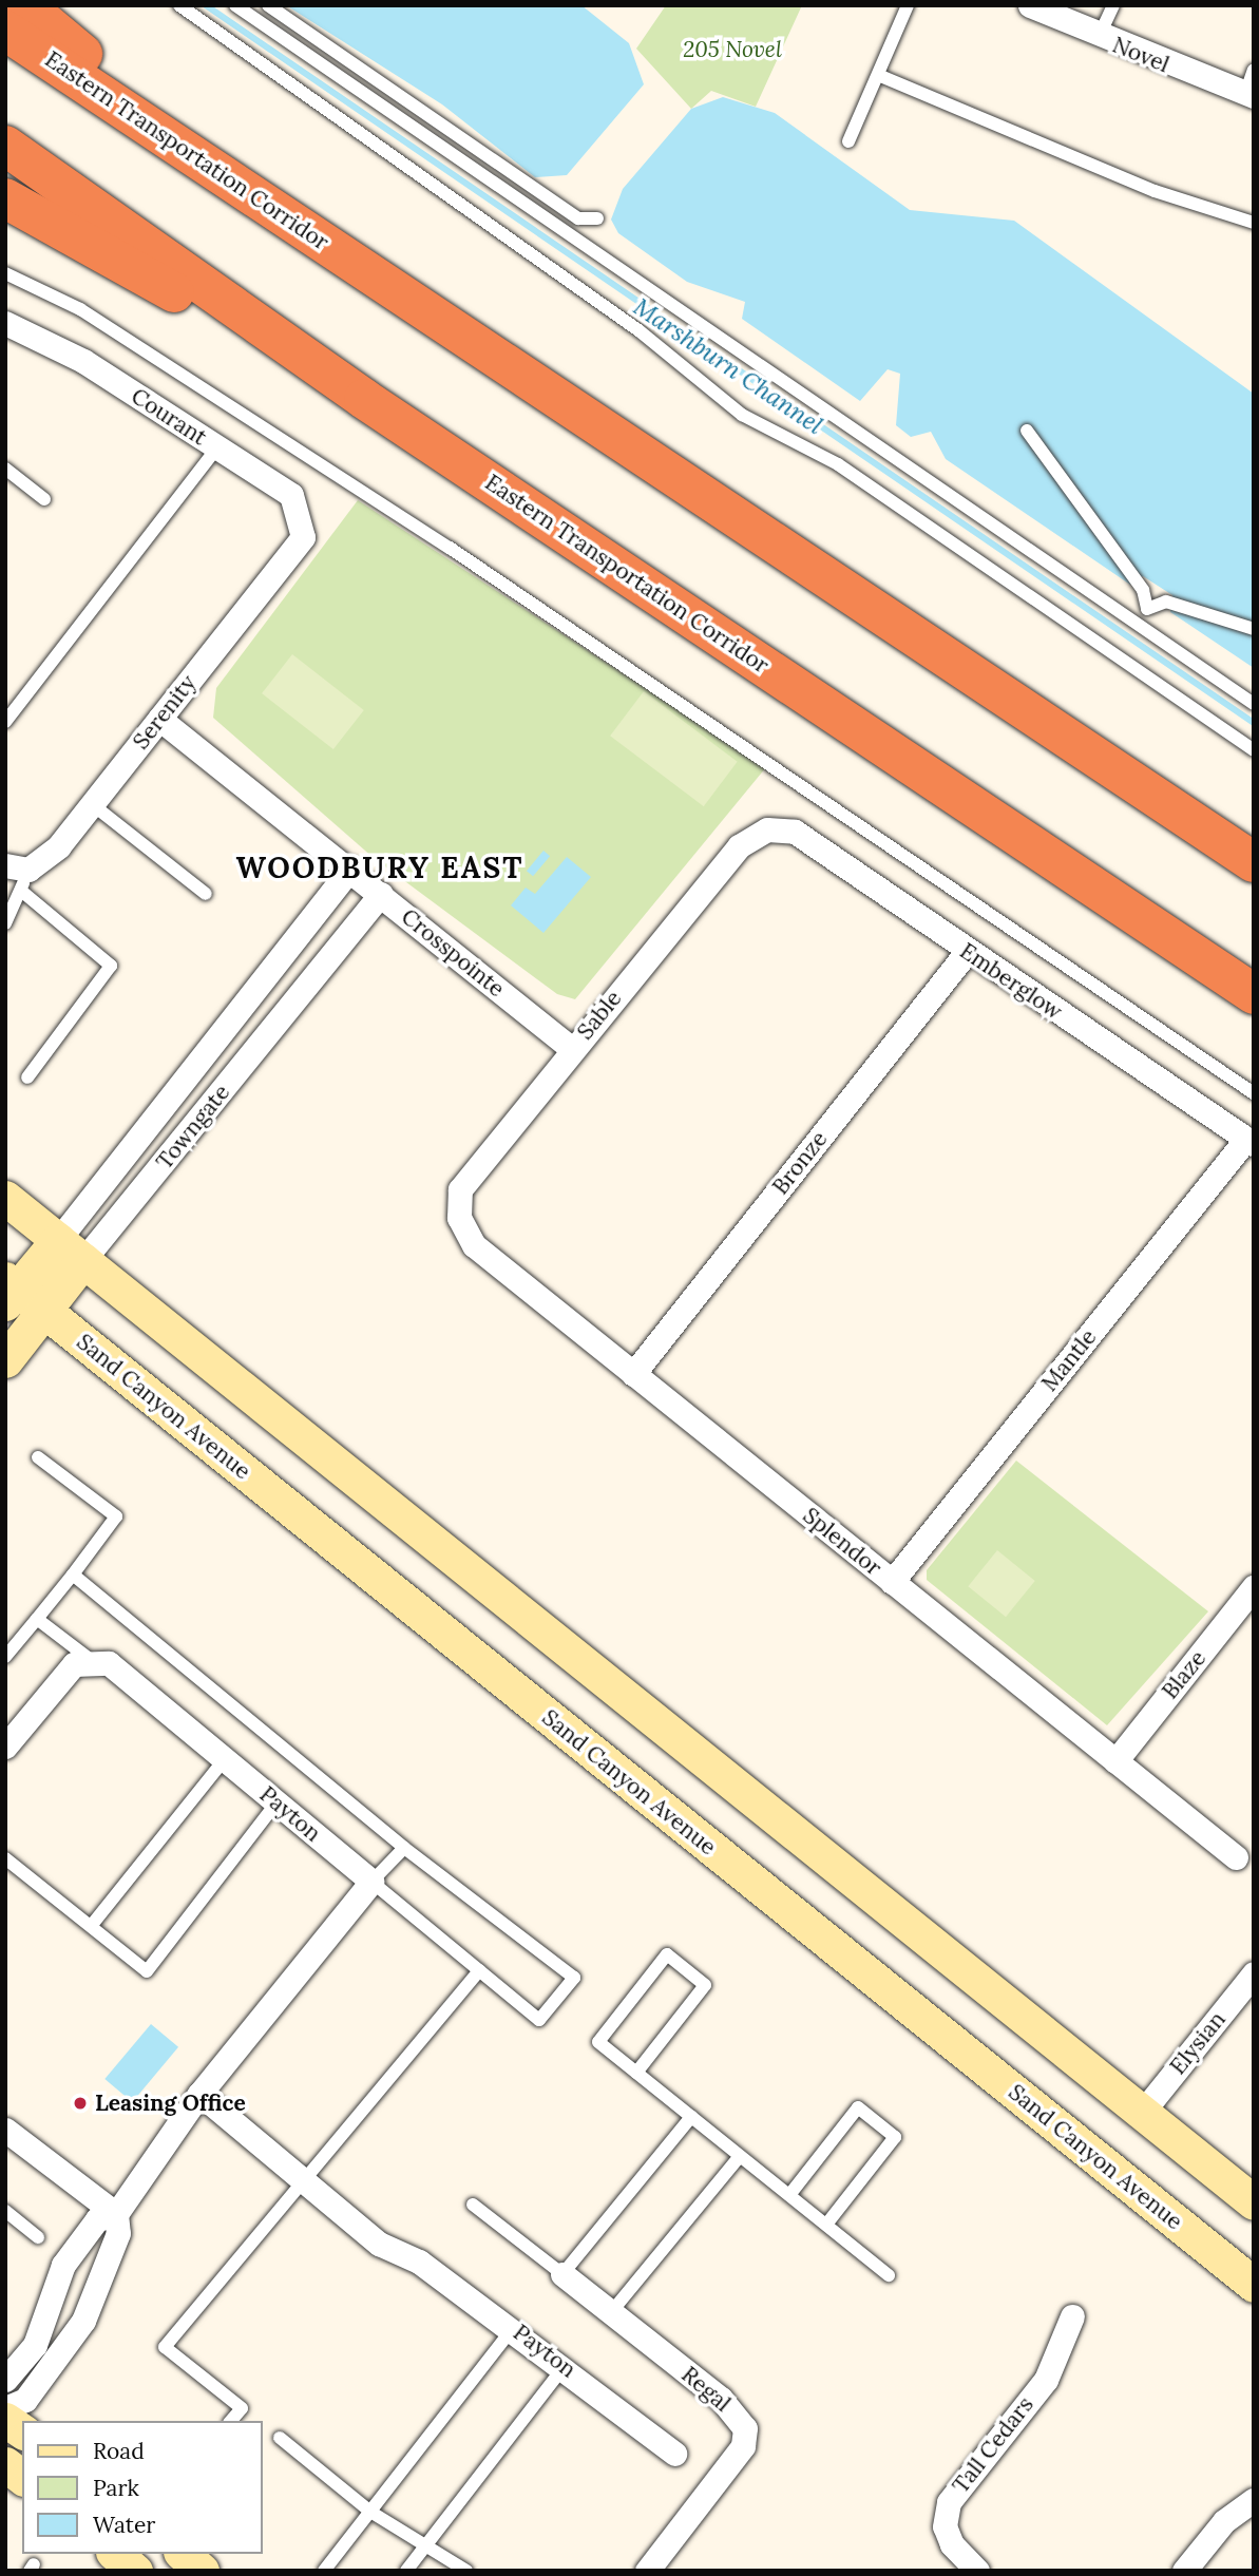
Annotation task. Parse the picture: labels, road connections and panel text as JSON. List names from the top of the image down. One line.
{"streets":{"highway":["Eastern Transportation Corridor"],"main road":["Towngate","Sand Canyon Avenue"],"street":["Novel","Courant","Serenity","Crosspointe","Emberglow","Sable","Bronze","Mantle","Splendor","Blaze","Payton","Elysian","Regal","Tall Cedars"]},"crossings":[["Courant","Serenity"],["Serenity","Crosspointe"],["Crosspointe","Sable"],["Crosspointe","Towngate"],["Emberglow","Sable"],["Emberglow","Bronze"],["Emberglow","Mantle"],["Sable","Splendor"],["Towngate","Sand Canyon Avenue"],["Bronze","Splendor"],["Mantle","Splendor"],["Splendor","Blaze"]],"districts":["WOODBURY EAST"],"water":["Marshburn Channel"],"parks":["205 Novel"],"places":["Leasing Office"],"legend":["Road","Park","Water"]}
